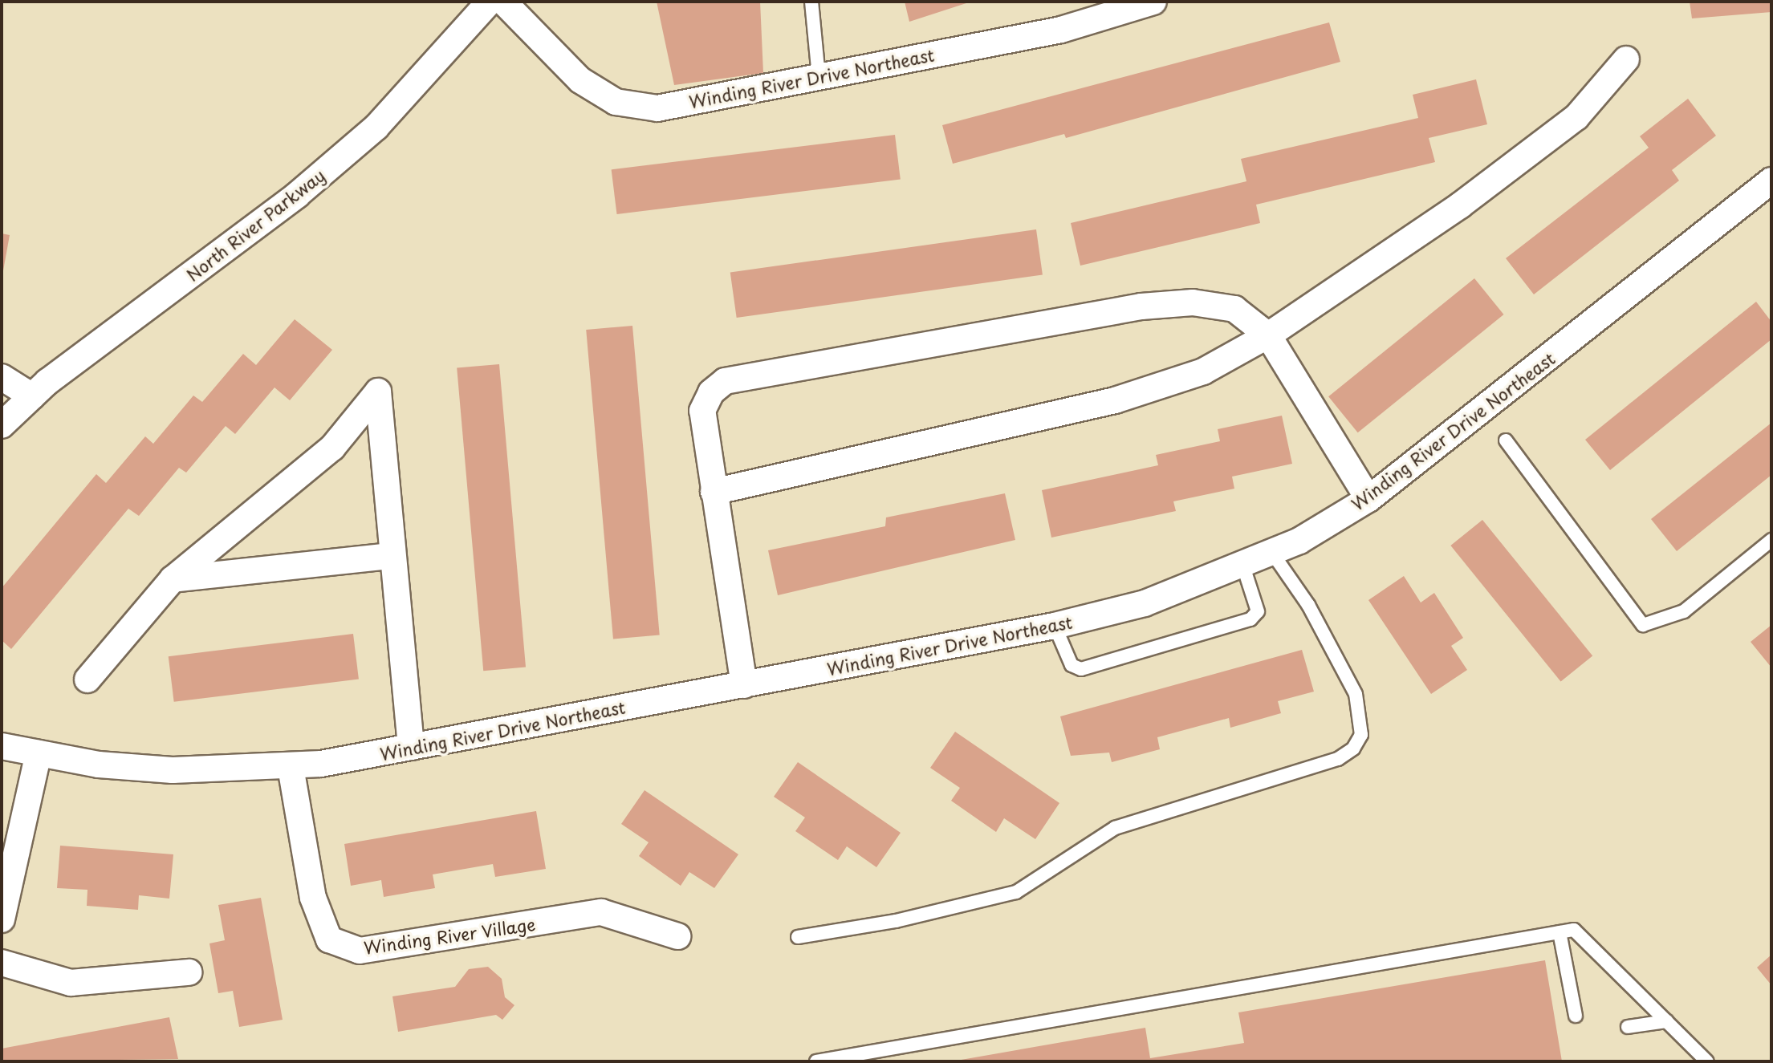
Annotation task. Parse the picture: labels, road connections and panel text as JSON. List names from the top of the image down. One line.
{"streets":{"street":["Winding River Drive Northeast","North River Parkway","Winding River Village"]},"crossings":[["Winding River Drive Northeast","Winding River Village"]]}
